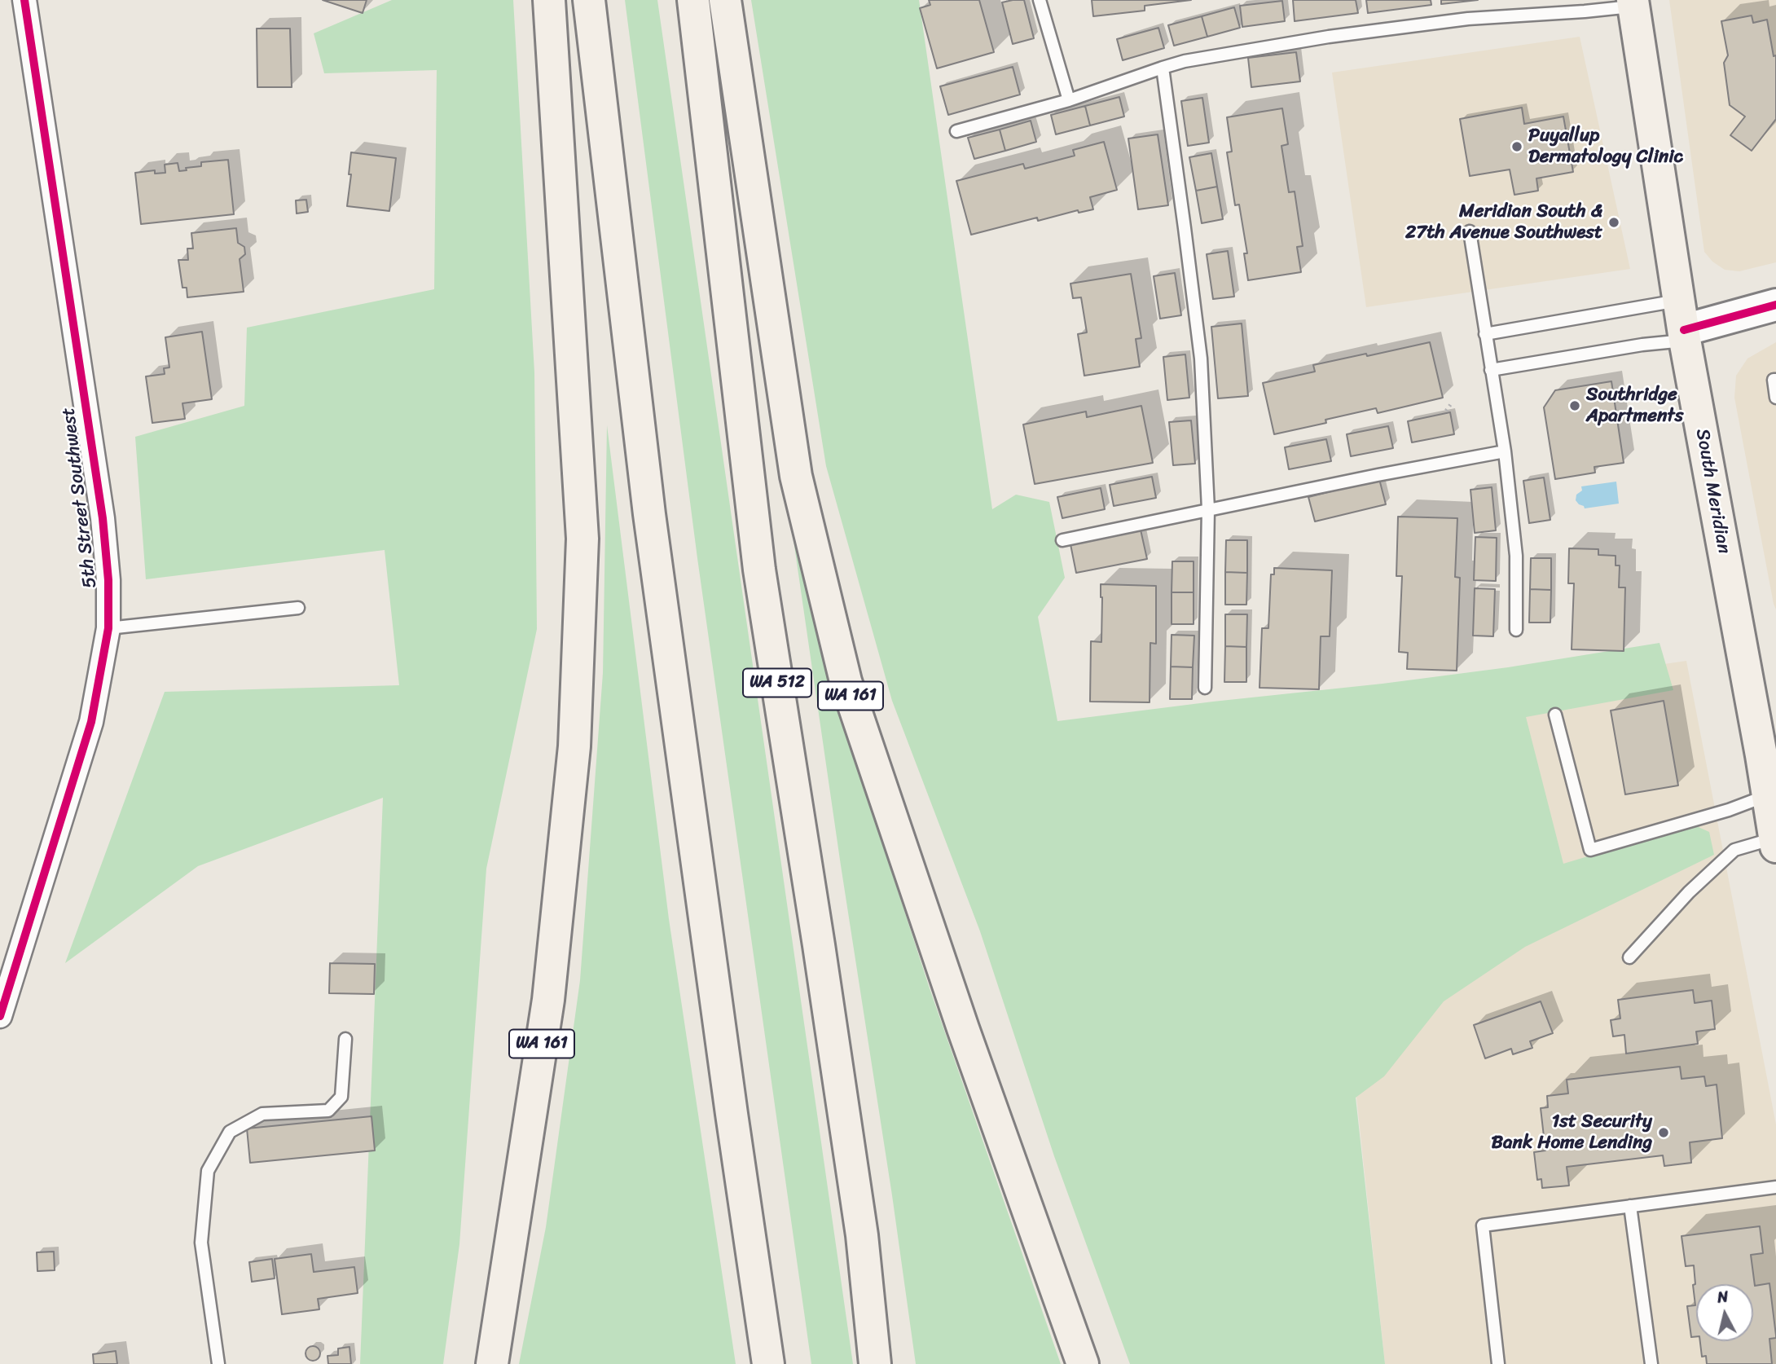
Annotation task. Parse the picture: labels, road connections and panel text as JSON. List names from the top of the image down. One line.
{"streets":{"main road":["South Meridian","WA 512","WA 161"],"street":["5th Street Southwest"]},"places":["Puyallup Dermatology Clinic","Meridian South & 27th Avenue Southwest","Southridge Apartments","1st Security Bank Home Lending"],"north":"top"}
